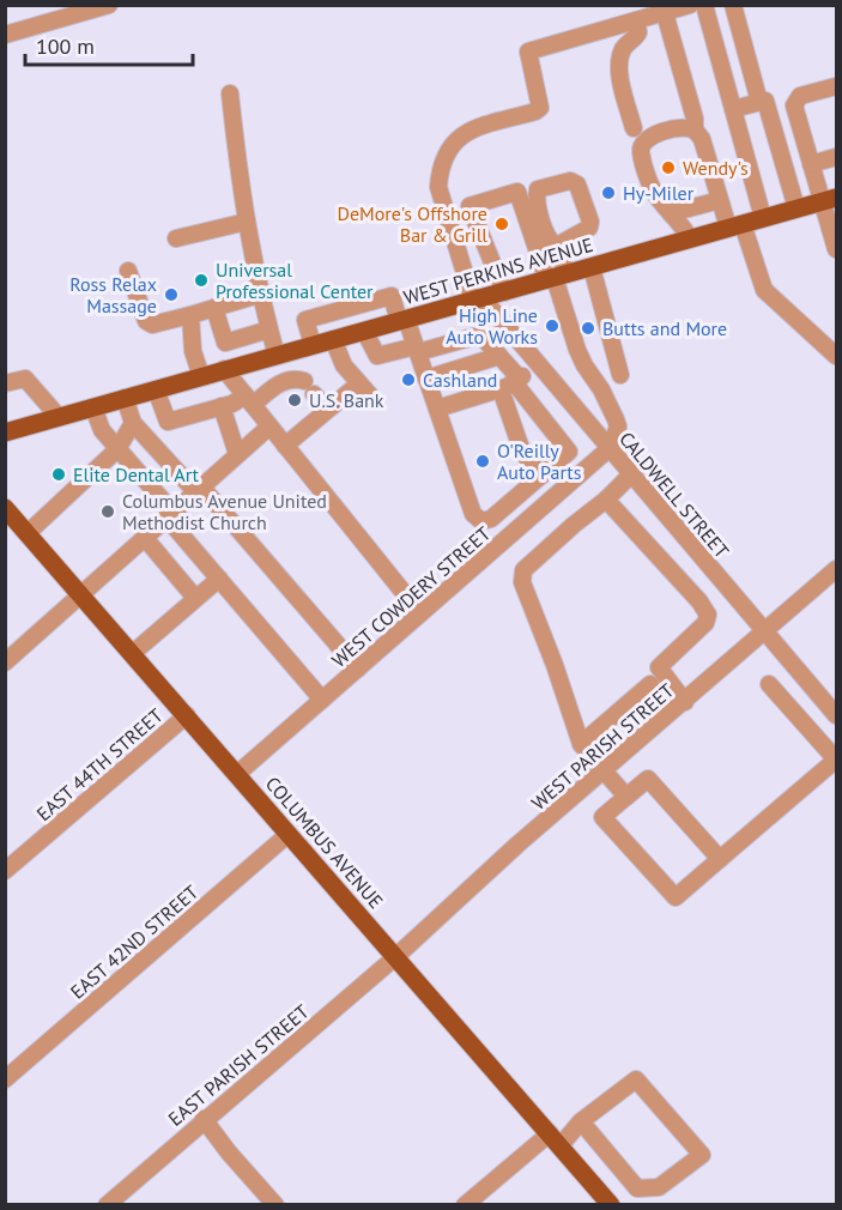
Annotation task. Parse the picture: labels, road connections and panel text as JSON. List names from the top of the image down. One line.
{"streets":{"main road":["WEST PERKINS AVENUE","COLUMBUS AVENUE"],"street":["CALDWELL STREET","WEST COWDERY STREET","WEST PARISH STREET","EAST 44TH STREET","EAST 42ND STREET","EAST PARISH STREET"]},"crossings":[["WEST PERKINS AVENUE","CALDWELL STREET"],["CALDWELL STREET","WEST COWDERY STREET"],["CALDWELL STREET","WEST PARISH STREET"],["WEST COWDERY STREET","COLUMBUS AVENUE"],["WEST PARISH STREET","COLUMBUS AVENUE"],["WEST PARISH STREET","EAST PARISH STREET"],["EAST 44TH STREET","COLUMBUS AVENUE"],["COLUMBUS AVENUE","EAST 42ND STREET"],["COLUMBUS AVENUE","EAST PARISH STREET"]],"places":["Wendy's","Hy-Miler","DeMore's Offshore Bar & Grill","Universal Professional Center","Ross Relax Massage","High Line Auto Works","Butts and More","Cashland","U.S. Bank","O'Reilly Auto Parts","Elite Dental Art","Columbus Avenue United Methodist Church"],"scale_bar":"100 m"}
